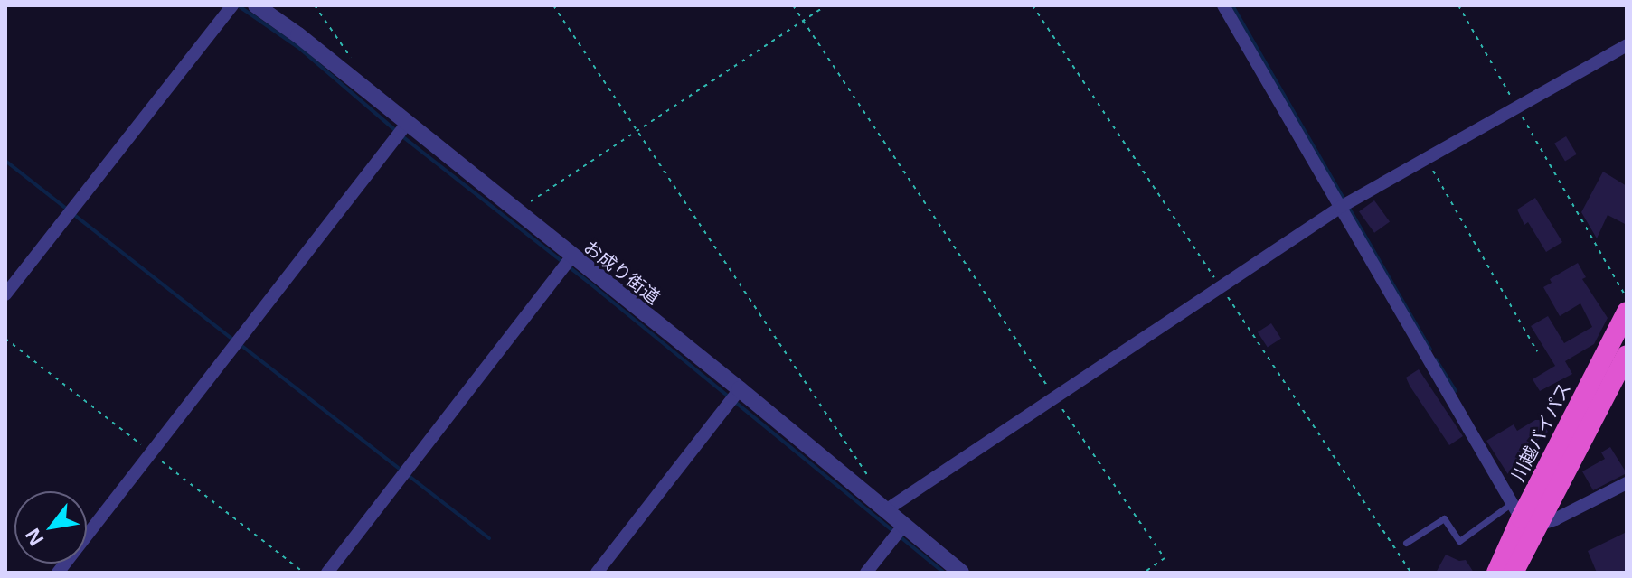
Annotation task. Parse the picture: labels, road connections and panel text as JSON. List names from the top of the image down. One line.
{"streets":{"highway":["川越バイパス"],"street":["お成り街道"]},"north":"bottom left"}
